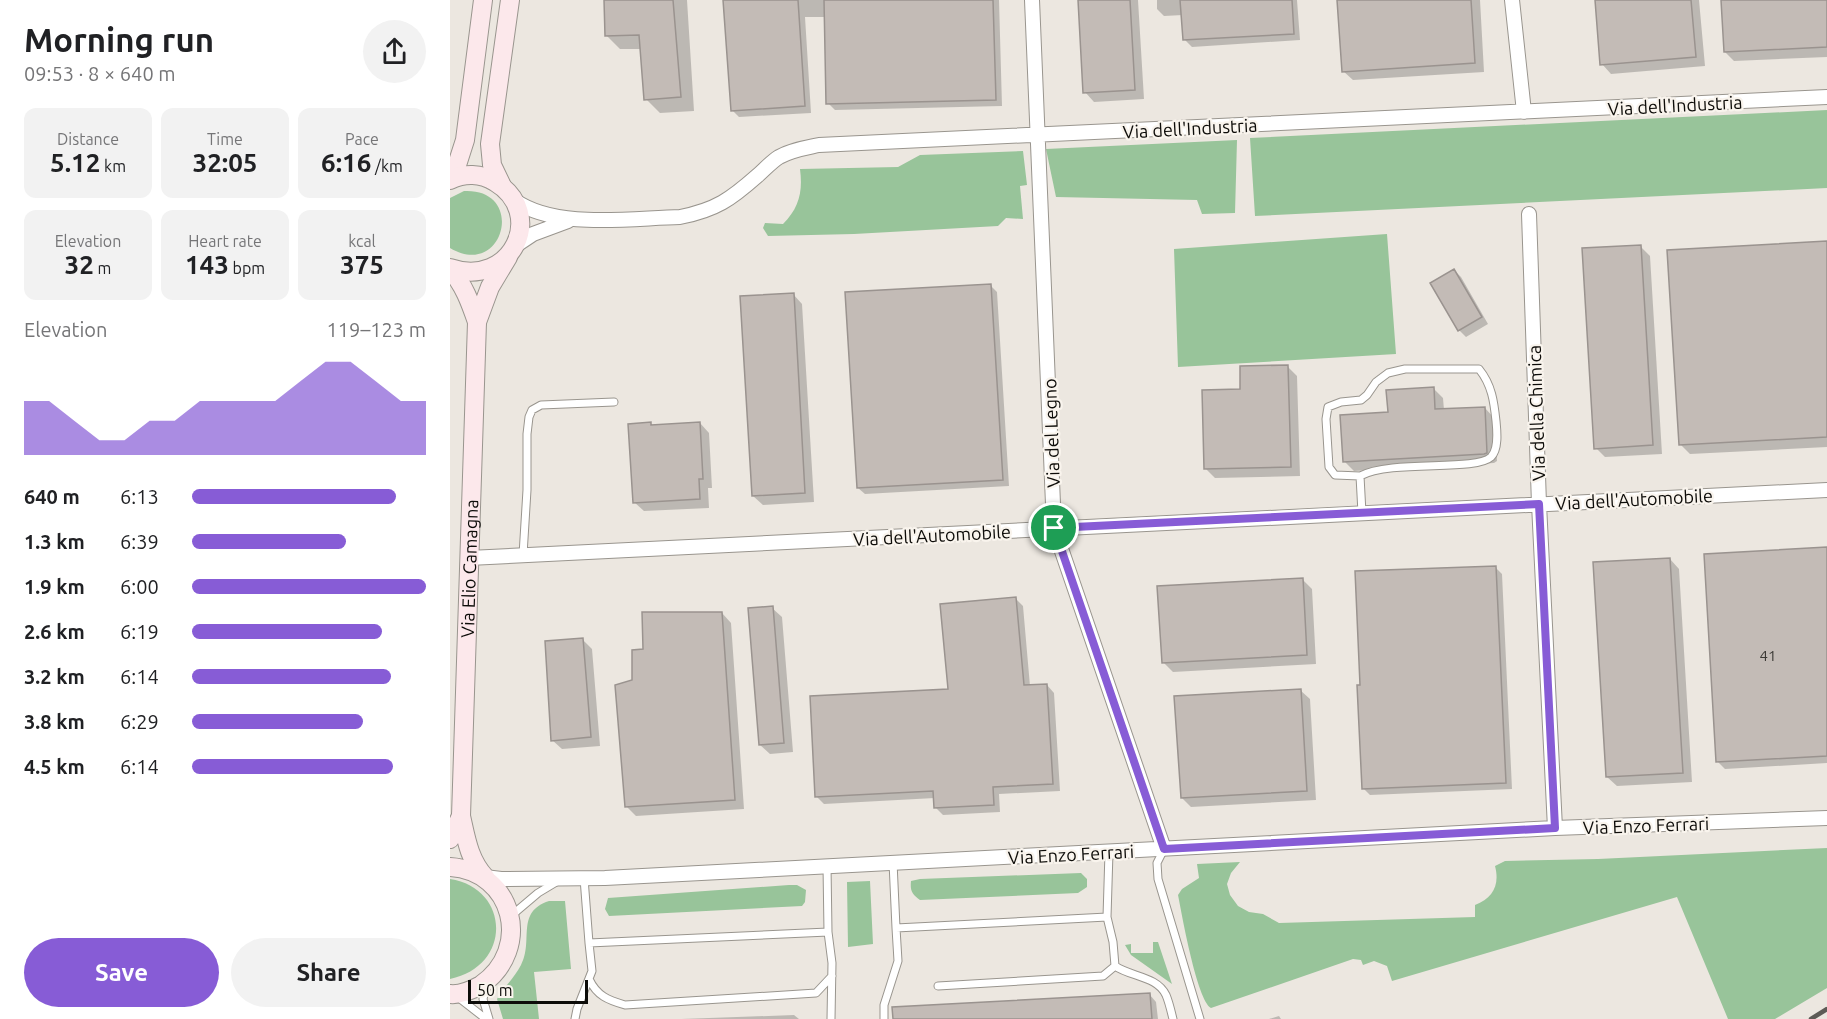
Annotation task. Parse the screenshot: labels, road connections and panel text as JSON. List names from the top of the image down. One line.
{"streets":{"street":["Via dell'Industria","Via della Chimica","Via del Legno","Via dell'Automobile","Via Elio Camagna","Via Enzo Ferrari"]},"crossings":[["Via dell'Industria","Via del Legno"],["Via dell'Industria","Via Elio Camagna"],["Via della Chimica","Via dell'Automobile"],["Via della Chimica","Via Enzo Ferrari"],["Via del Legno","Via dell'Automobile"],["Via del Legno","Via Enzo Ferrari"],["Via dell'Automobile","Via Elio Camagna"],["Via Elio Camagna","Via Enzo Ferrari"]],"house_numbers":["41"],"scale_bar":"50 m","page":{"heading":["Morning run","09:53 · 8 × 640 m"],"stats":[["Distance","5.12 km"],["Time","32:05"],["Pace","6:16 /km"],["Elevation","32 m"],["Heart rate","143 bpm"],["kcal","375"]],"chart":["Elevation","119–123 m"],"list":[{"name":"640 m","note":"6:13"},{"name":"1.3 km","note":"6:39"},{"name":"1.9 km","note":"6:00"},{"name":"2.6 km","note":"6:19"},{"name":"3.2 km","note":"6:14"},{"name":"3.8 km","note":"6:29"},{"name":"4.5 km","note":"6:14"}],"buttons":["Save","Share"],"scale":"50 m"}}
